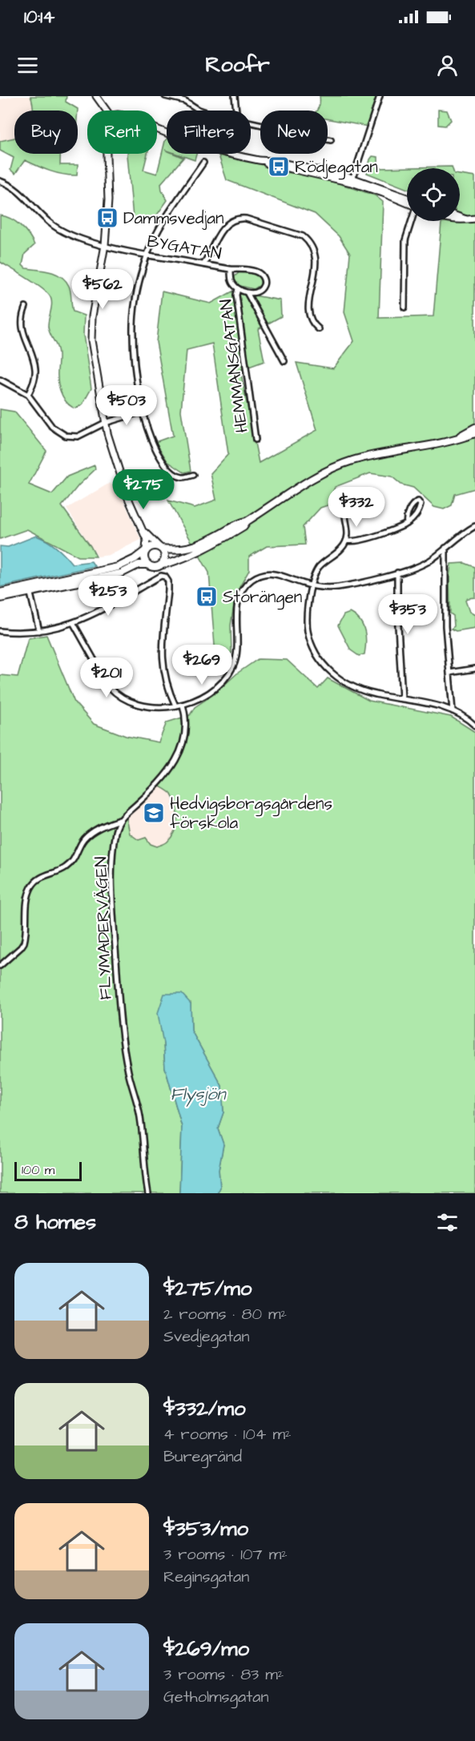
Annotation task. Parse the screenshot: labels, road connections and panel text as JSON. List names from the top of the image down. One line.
{"streets":{"street":["BYGATAN","HEMMANSGATAN","FLYMADERVÄGEN"]},"crossings":[["BYGATAN","HEMMANSGATAN"]],"water":["Flysjön"],"places":{"bus stop":["Rödjegatan","Dammsvedjan","Storängen"],"school or university":["Hedvigsborgsgårdens förskola"]},"scale_bar":"100 m","page":{"status":"10:14","header":"Roofr","chip":["Buy","Rent","Filters","New"],"price":["$562","$503","$275","$332","$253","$353","$269","$201"],"scale":"100 m","heading":"8 homes","list":[{"name":"$275/mo","note":"2 rooms · 80 m² · Svedjegatan"},{"name":"$332/mo","note":"4 rooms · 104 m² · Buregränd"},{"name":"$353/mo","note":"3 rooms · 107 m² · Reginsgatan"},{"name":"$269/mo","note":"3 rooms · 83 m² · Getholmsgatan"}]}}
